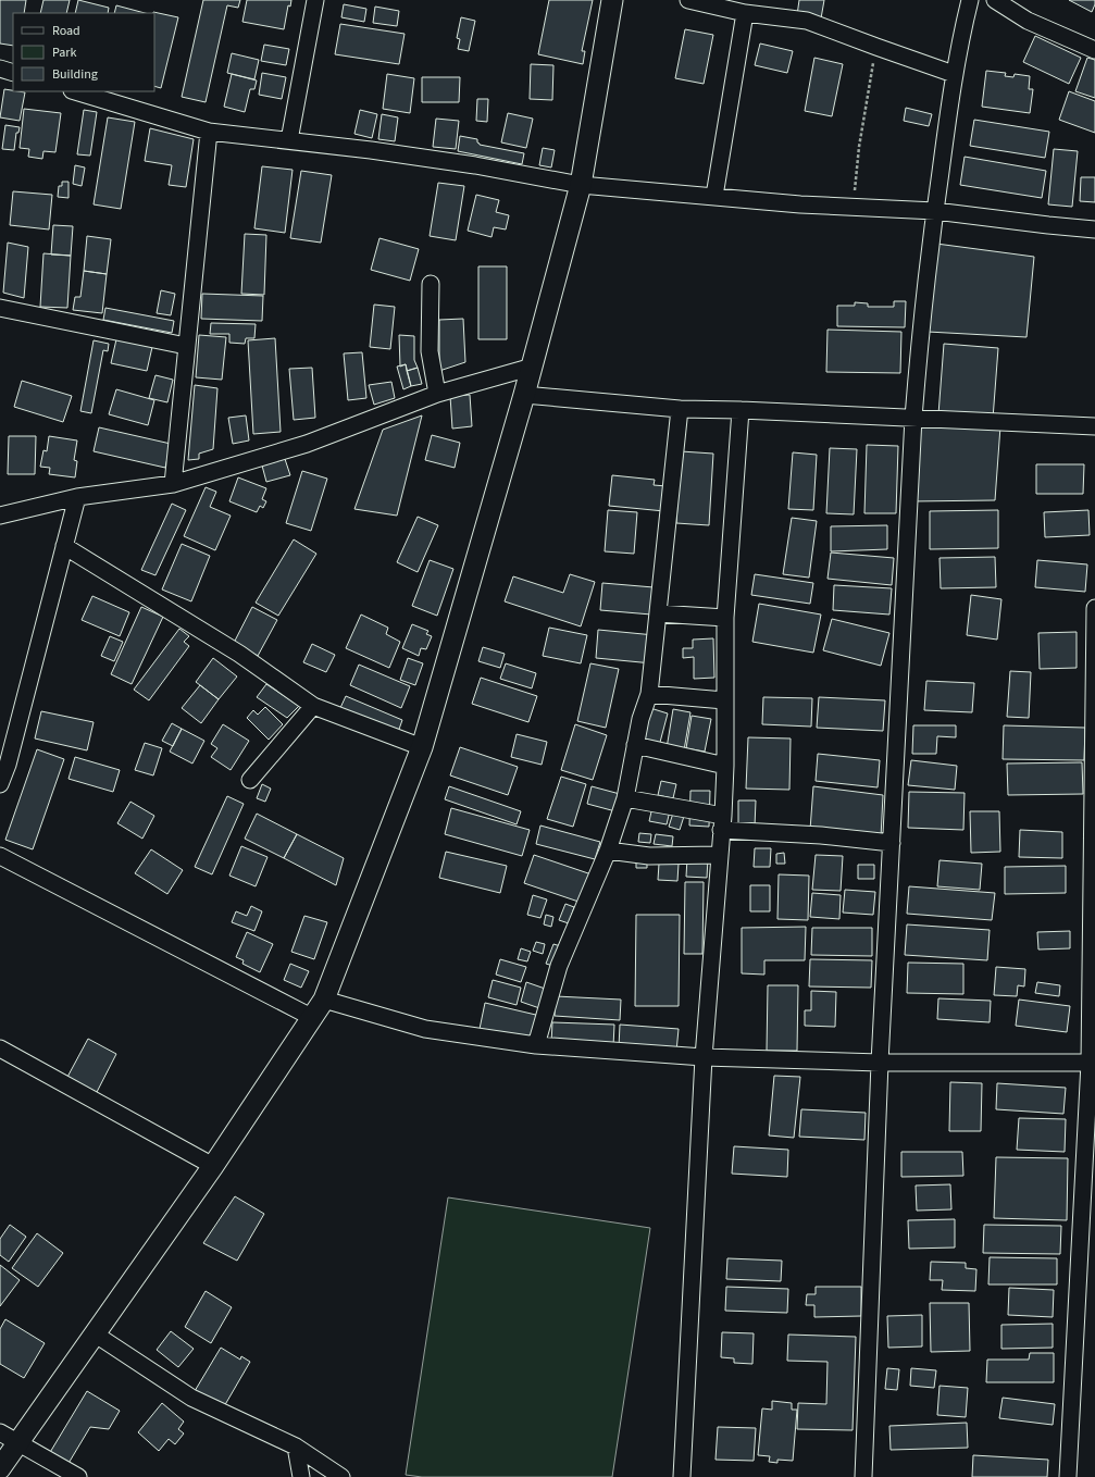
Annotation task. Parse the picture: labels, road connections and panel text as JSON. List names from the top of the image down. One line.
{"legend":["Road","Park","Building"]}
